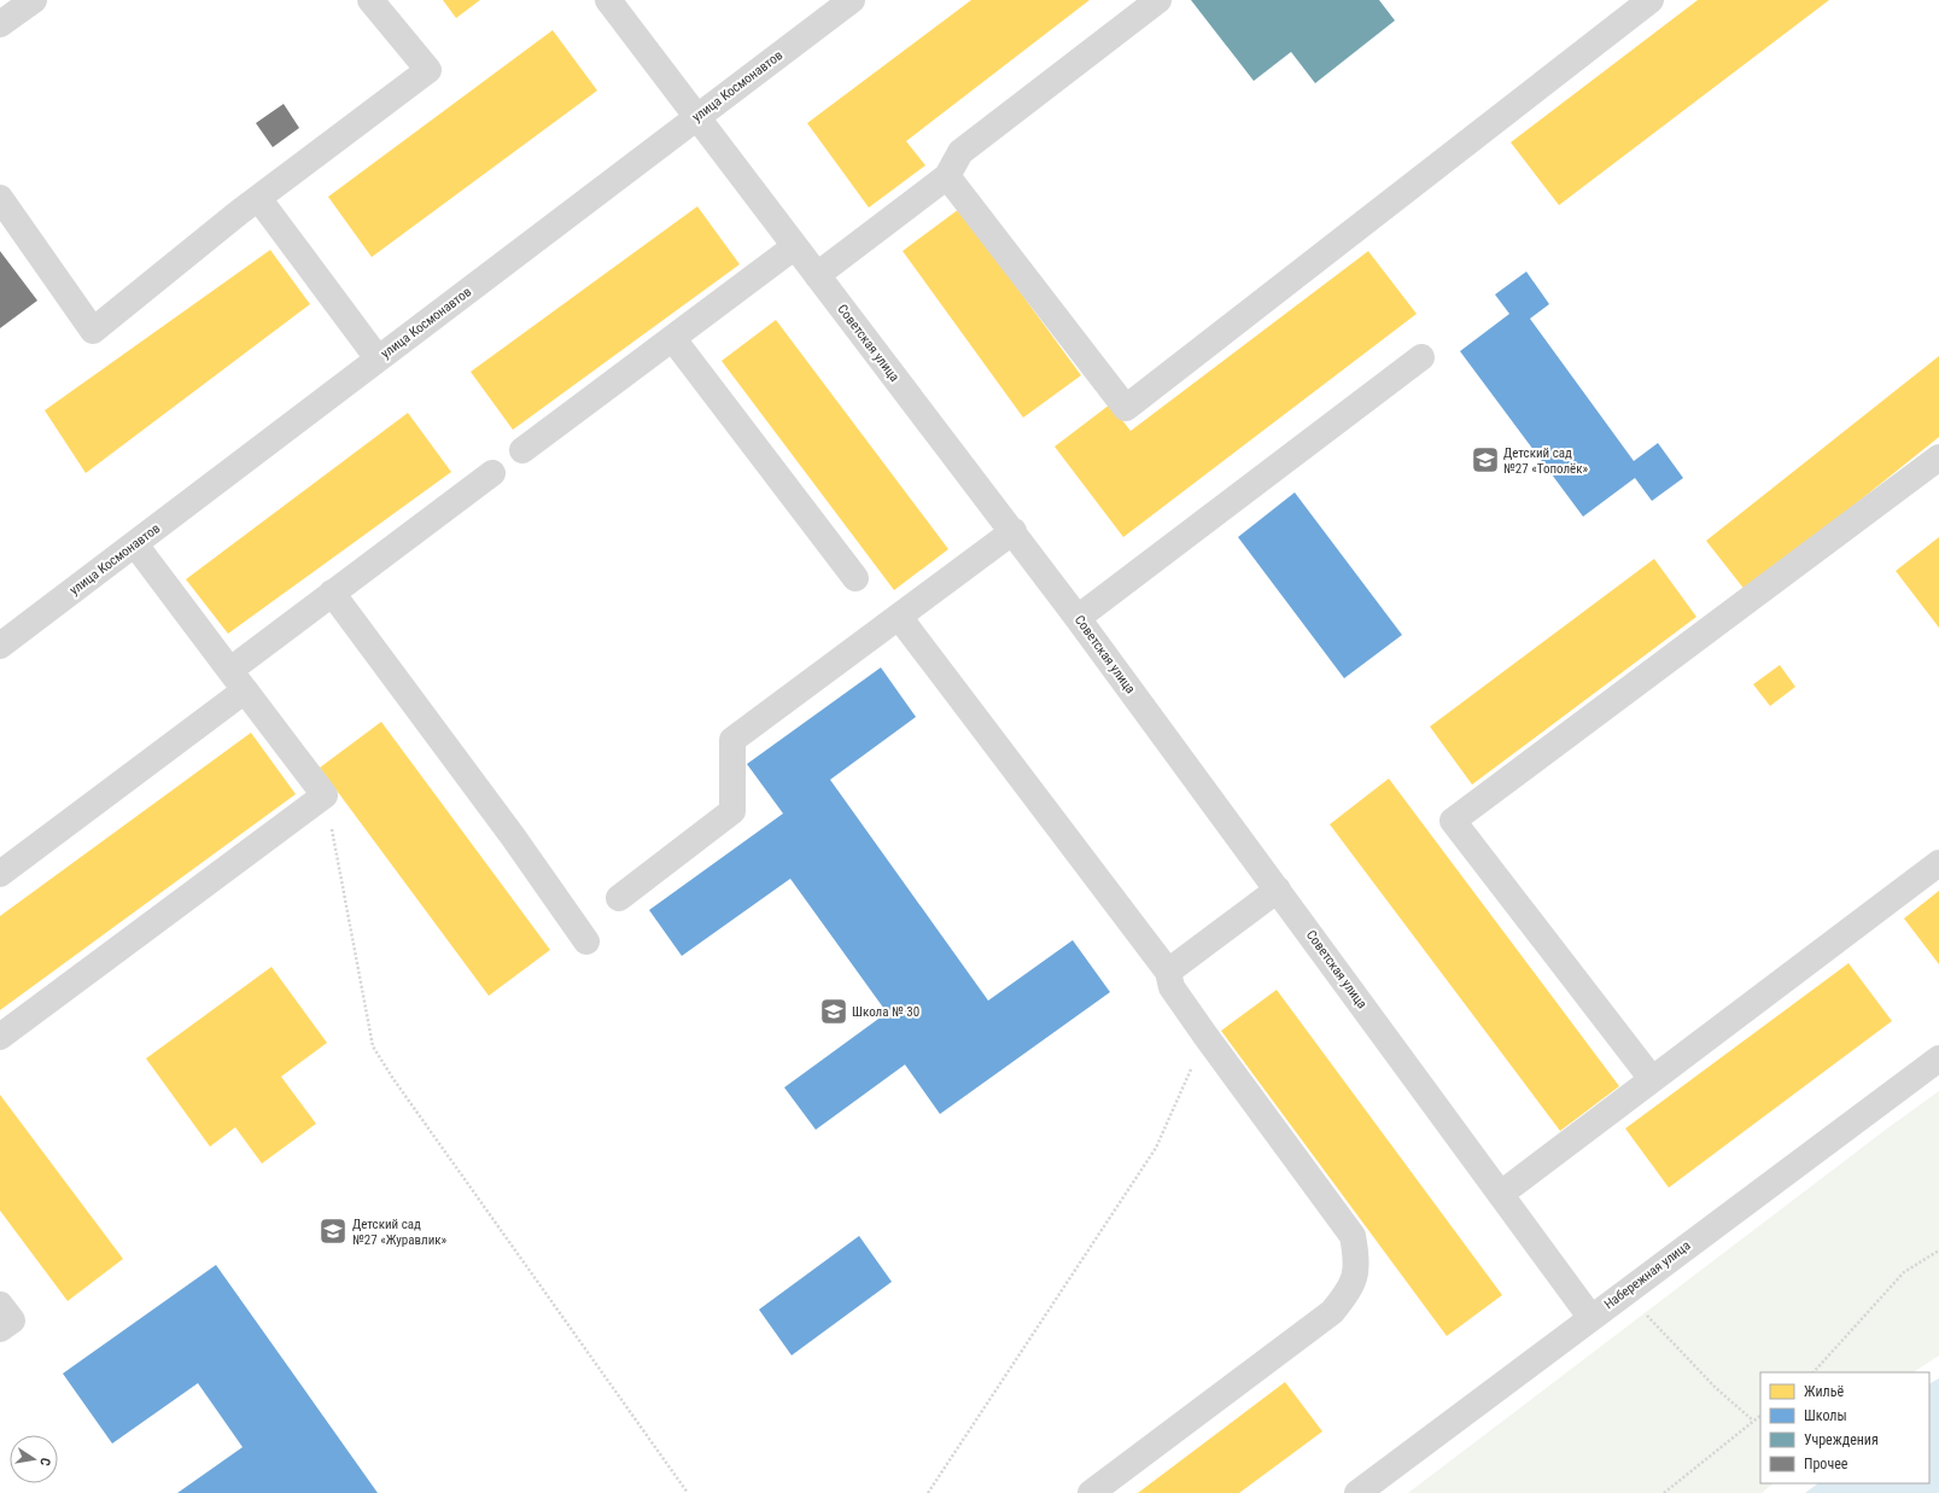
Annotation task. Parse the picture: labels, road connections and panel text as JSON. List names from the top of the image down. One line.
{"streets":{"street":["улица Космонавтов","Советская улица","Набережная улица"]},"crossings":[["улица Космонавтов","Советская улица"],["Советская улица","Набережная улица"]],"places":{"school or university":["Детский сад №27 «Тополёк»","Школа № 30","Детский сад №27 «Журавлик»"]},"legend":["Жильё","Школы","Учреждения","Прочее"],"north":"right"}
